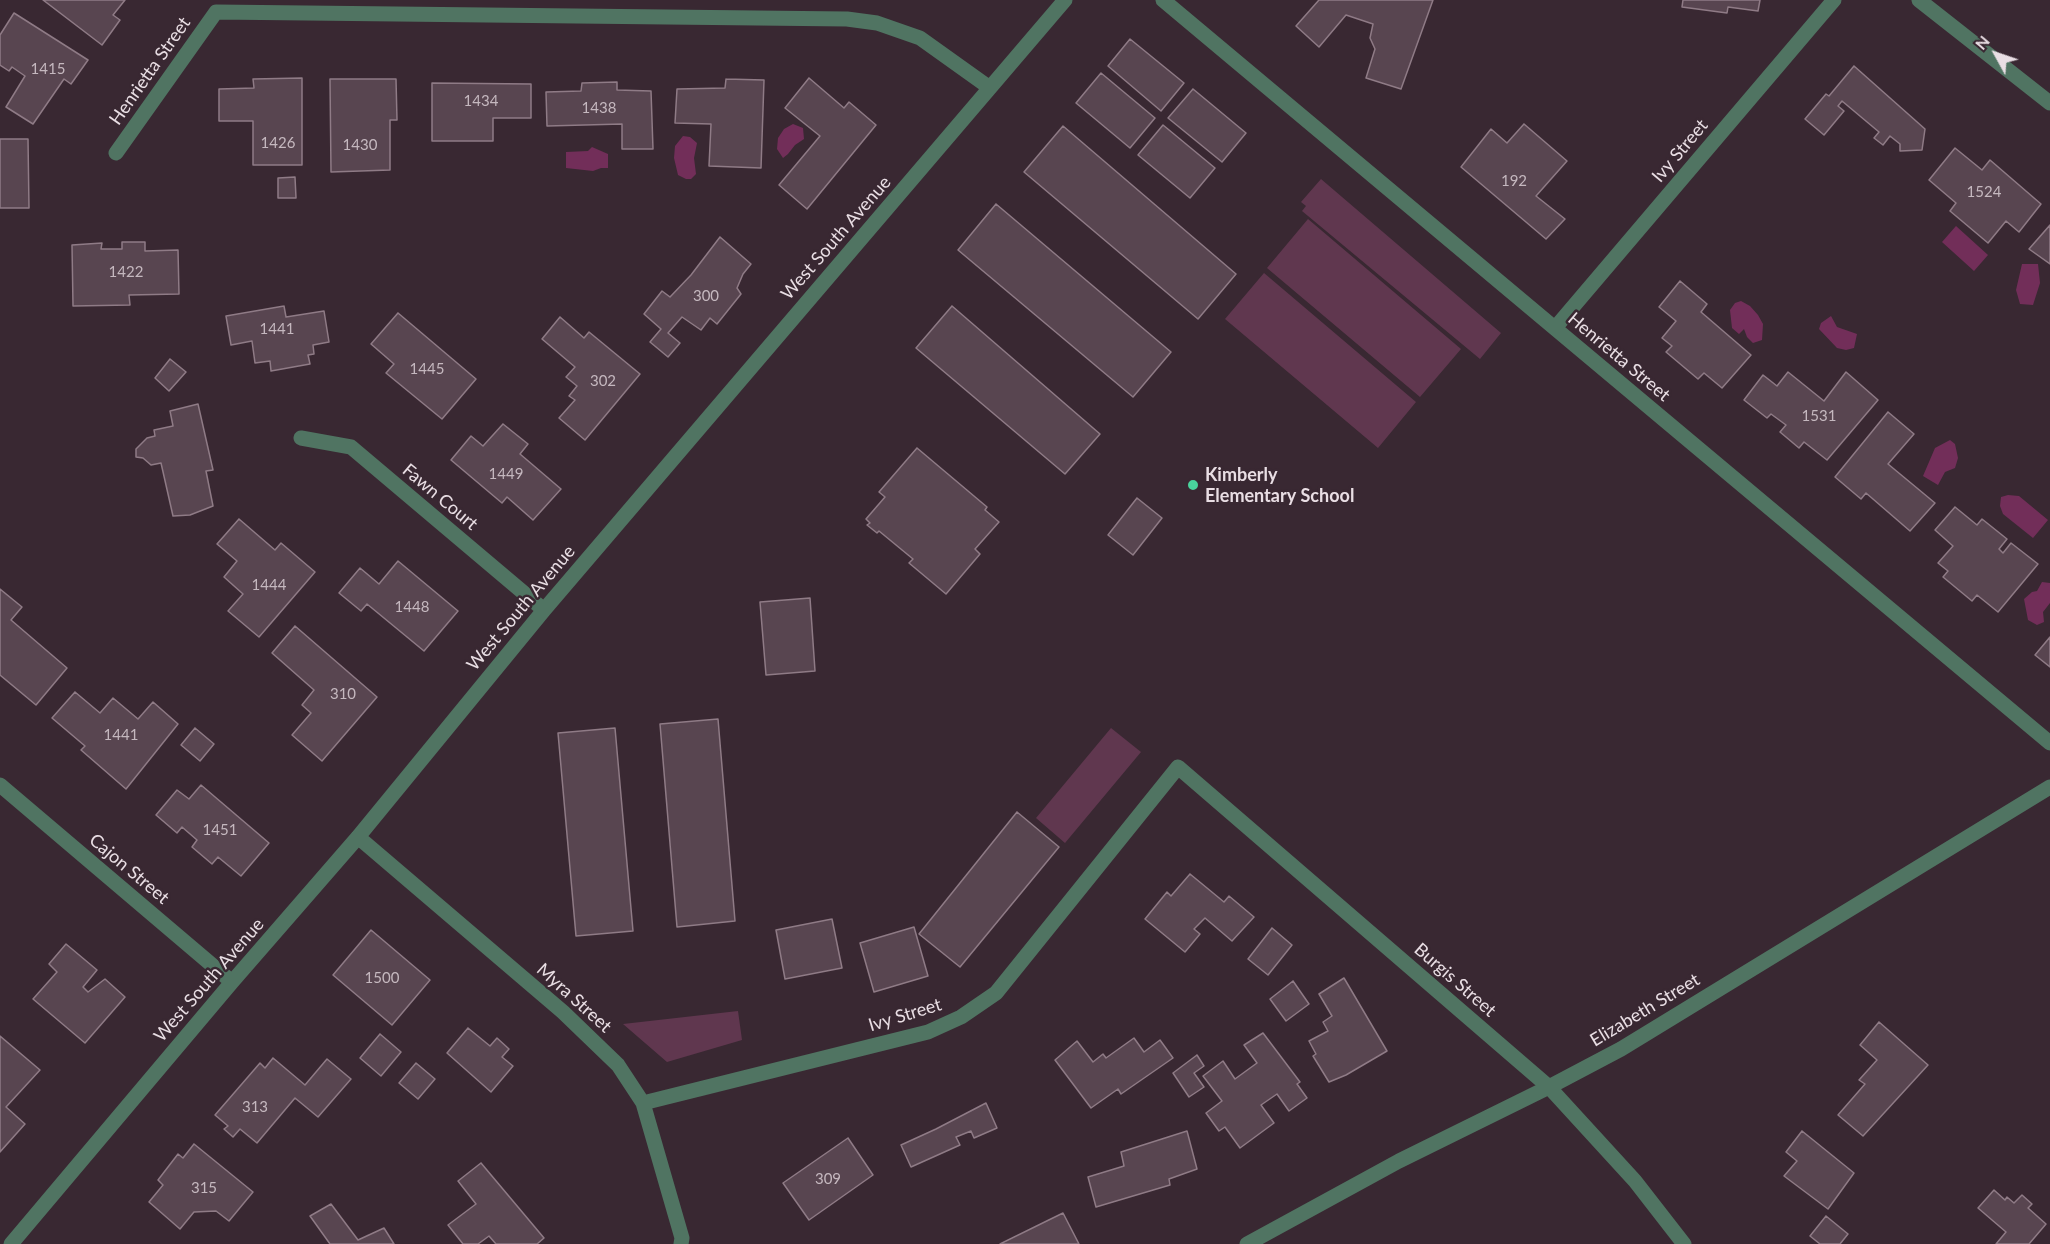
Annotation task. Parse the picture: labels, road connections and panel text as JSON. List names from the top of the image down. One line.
{"streets":{"street":["Henrietta Street","Ivy Street","West South Avenue","Fawn Court","Cajon Street","Burgis Street","Myra Street","Elizabeth Street"]},"crossings":[["Henrietta Street","Ivy Street"],["Henrietta Street","West South Avenue"],["Ivy Street","Burgis Street"],["Ivy Street","Myra Street"],["West South Avenue","Fawn Court"],["West South Avenue","Cajon Street"],["West South Avenue","Myra Street"],["Burgis Street","Elizabeth Street"]],"places":["Kimberly Elementary School"],"house_numbers":["1415","1434","1438","1426","1430","192","1524","1422","300","1441","1445","302","1531","1449","1444","1448","310","1441","1451","1500","313","309","315"],"north":"top left"}
